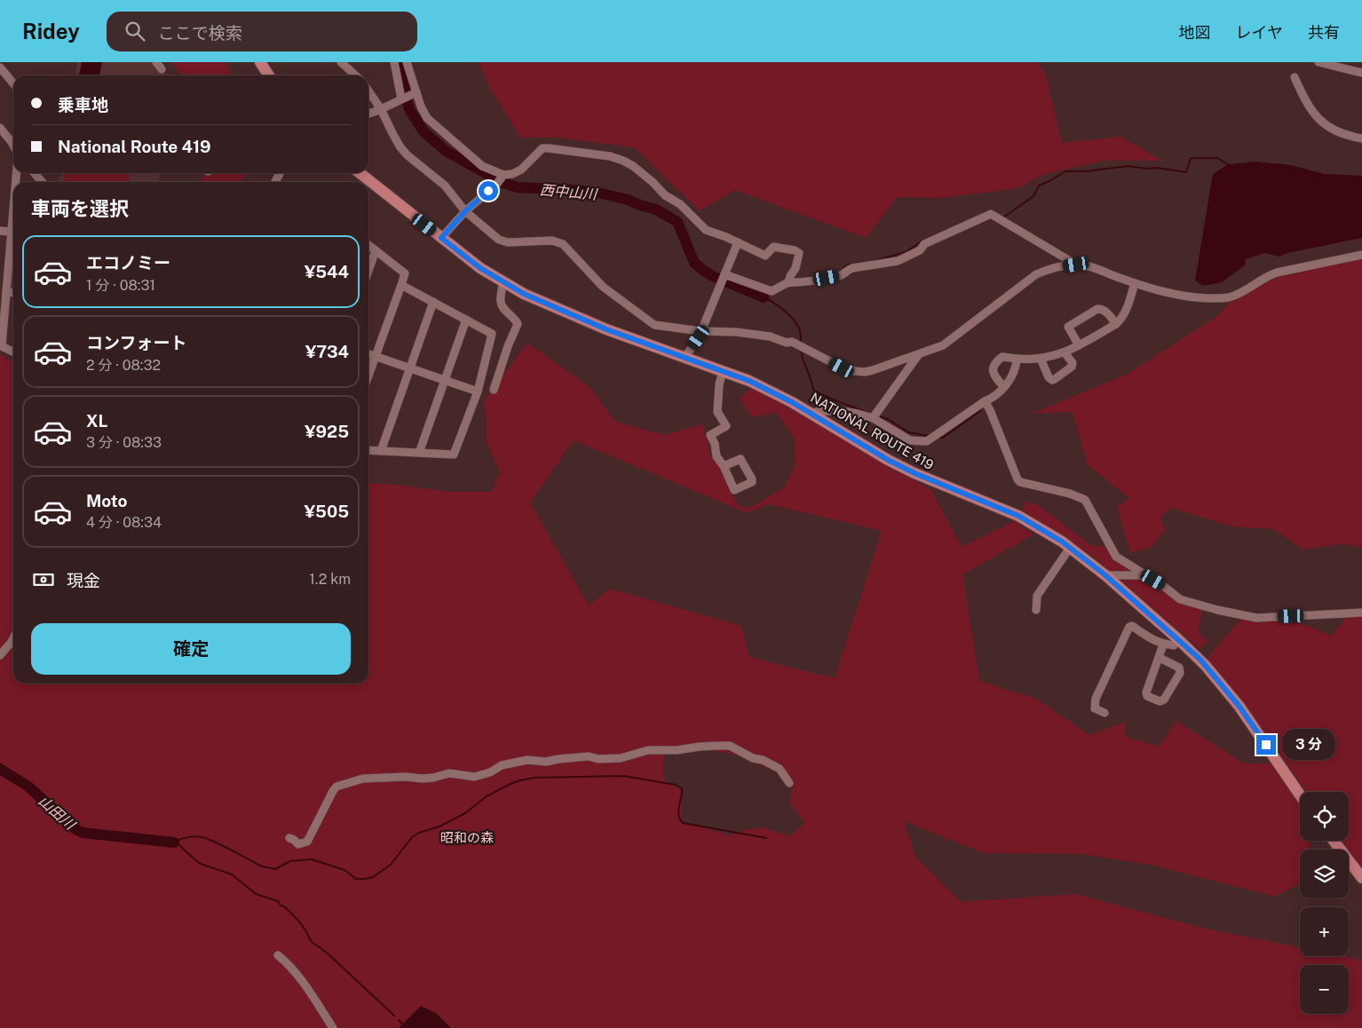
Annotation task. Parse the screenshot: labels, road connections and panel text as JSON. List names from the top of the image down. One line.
{"streets":{"highway":["NATIONAL ROUTE 419"]},"water":["西中山川","山田川"],"parks":["昭和の森"],"page":{"header":"Ridey","search":"ここで検索","nav":["地図","レイヤ","共有"],"banner":["乗車地","National Route 419"],"heading":"車両を選択","list":[{"name":"エコノミー","note":"1 分 · 08:31","value":"¥544"},{"name":"コンフォート","note":"2 分 · 08:32","value":"¥734"},{"name":"XL","note":"3 分 · 08:33","value":"¥925"},{"name":"Moto","note":"4 分 · 08:34","value":"¥505"}],"pay":["現金","1.2 km"],"buttons":"確定","bubble":"3 分","map_buttons":["+","−"]}}
